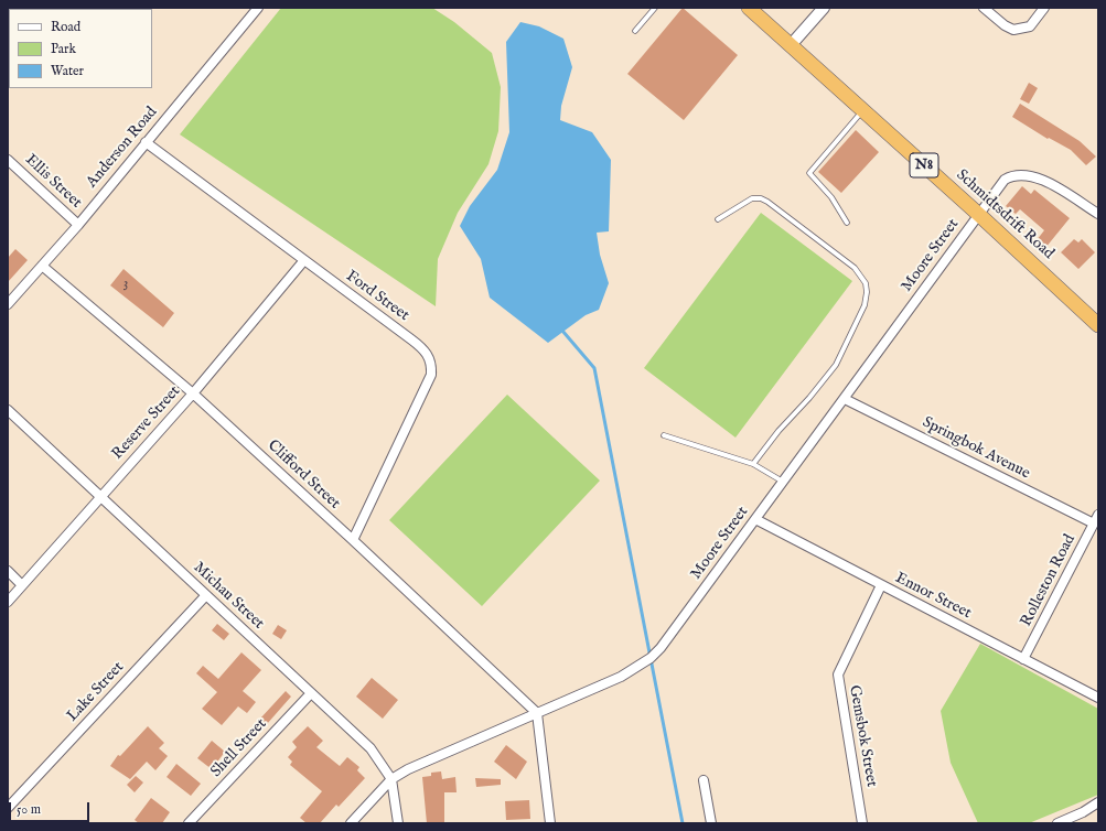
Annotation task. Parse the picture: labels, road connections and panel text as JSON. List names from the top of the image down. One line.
{"streets":{"highway":["N8","Schmidtsdrift Road"],"street":["Anderson Road","Ellis Street","Moore Street","Ford Street","Reserve Street","Springbok Avenue","Clifford Street","Rolleston Road","Michau Street","Ennor Street","Lake Street","Gemsbok Street","Shell Street"]},"crossings":[["Anderson Road","Ellis Street"],["Anderson Road","Ford Street"],["Anderson Road","Clifford Street"],["Schmidtsdrift Road","Moore Street"],["Moore Street","Springbok Avenue"],["Moore Street","Clifford Street"],["Moore Street","Michau Street"],["Moore Street","Ennor Street"],["Ford Street","Reserve Street"],["Ford Street","Clifford Street"],["Reserve Street","Clifford Street"],["Reserve Street","Michau Street"],["Springbok Avenue","Rolleston Road"],["Rolleston Road","Ennor Street"],["Michau Street","Lake Street"],["Michau Street","Shell Street"],["Ennor Street","Gemsbok Street"]],"house_numbers":["3"],"legend":["Road","Park","Water"],"scale_bar":"50 m"}
